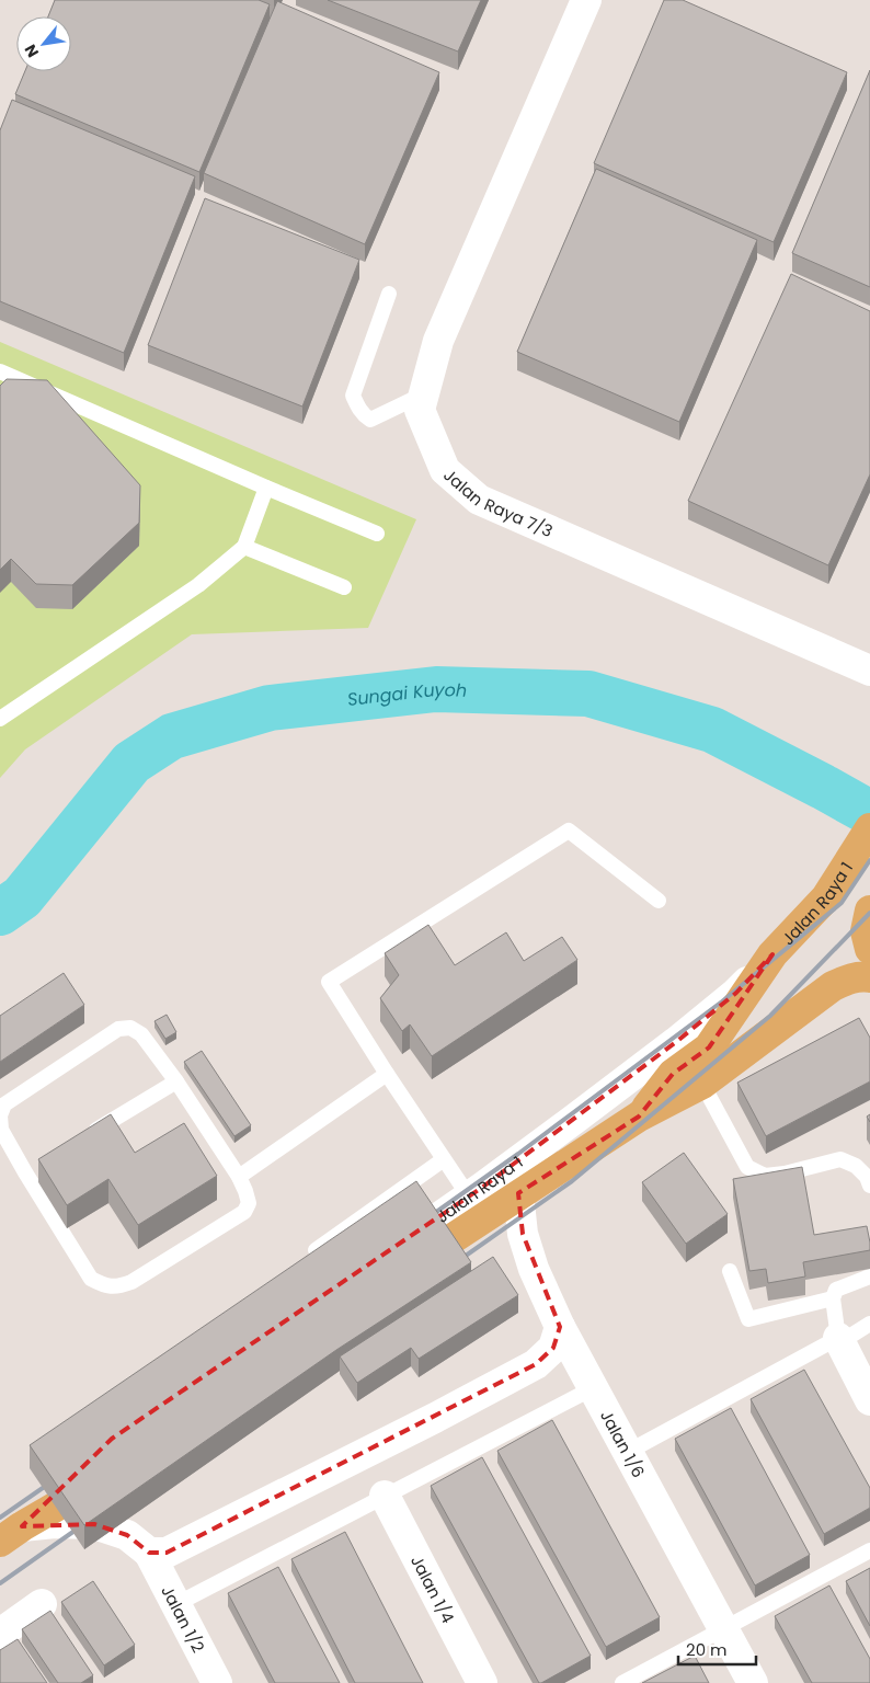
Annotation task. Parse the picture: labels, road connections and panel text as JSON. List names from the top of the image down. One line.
{"streets":{"main road":["Jalan Raya 1"],"street":["Jalan Raya 7/3","Jalan 1/6","Jalan 1/4","Jalan 1/2"]},"crossings":[["Jalan Raya 1","Jalan 1/6"]],"water":["Sungai Kuyoh"],"scale_bar":"20 m","north":"bottom left"}
